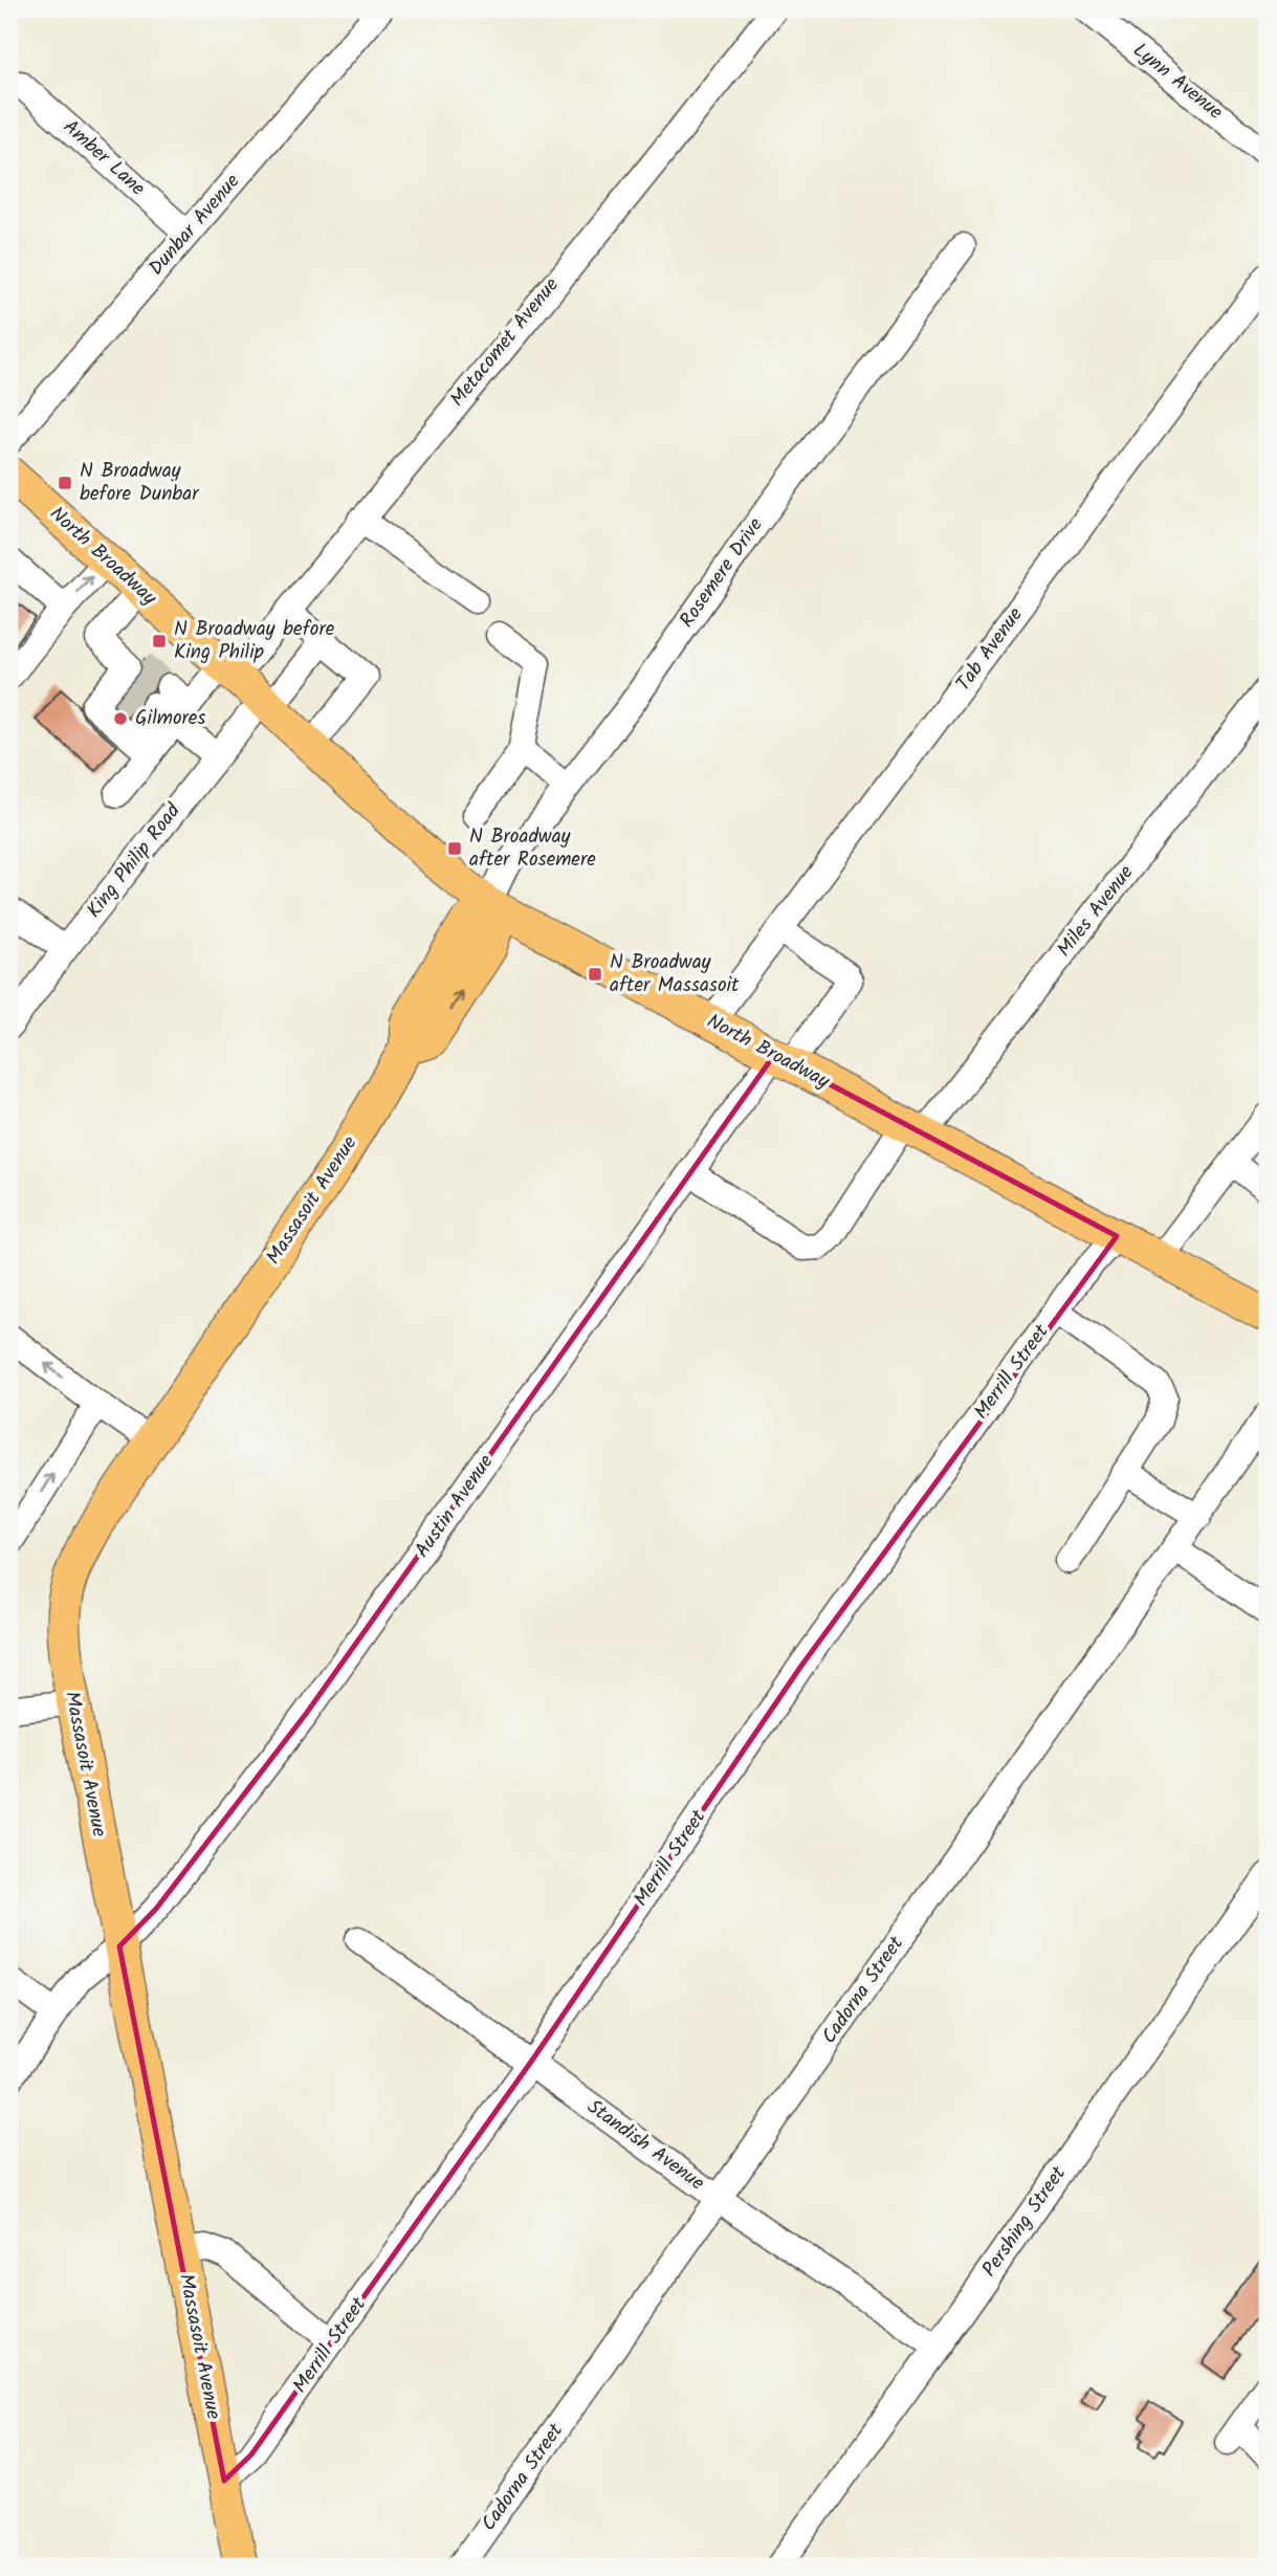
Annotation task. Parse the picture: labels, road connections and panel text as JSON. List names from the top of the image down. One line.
{"streets":{"main road":["North Broadway","Massasoit Avenue"],"street":["Lynn Avenue","Amber Lane","Dunbar Avenue","Metacomet Avenue","Rosemere Drive","Tab Avenue","King Philip Road","Miles Avenue","Merrill Street","Austin Avenue","Cadorna Street","Standish Avenue","Pershing Street"]},"crossings":[["Amber Lane","Dunbar Avenue"],["Metacomet Avenue","North Broadway"],["North Broadway","Rosemere Drive"],["North Broadway","Tab Avenue"],["North Broadway","King Philip Road"],["North Broadway","Miles Avenue"],["North Broadway","Massasoit Avenue"],["North Broadway","Merrill Street"],["North Broadway","Austin Avenue"],["Rosemere Drive","Massasoit Avenue"],["Tab Avenue","Austin Avenue"],["Miles Avenue","Austin Avenue"],["Massasoit Avenue","Merrill Street"],["Massasoit Avenue","Austin Avenue"],["Merrill Street","Standish Avenue"],["Cadorna Street","Standish Avenue"],["Standish Avenue","Pershing Street"]],"places":{"transit":["N Broadway before Dunbar","N Broadway before King Philip","N Broadway after Rosemere","N Broadway after Massasoit"],"other":["Gilmores"]}}
